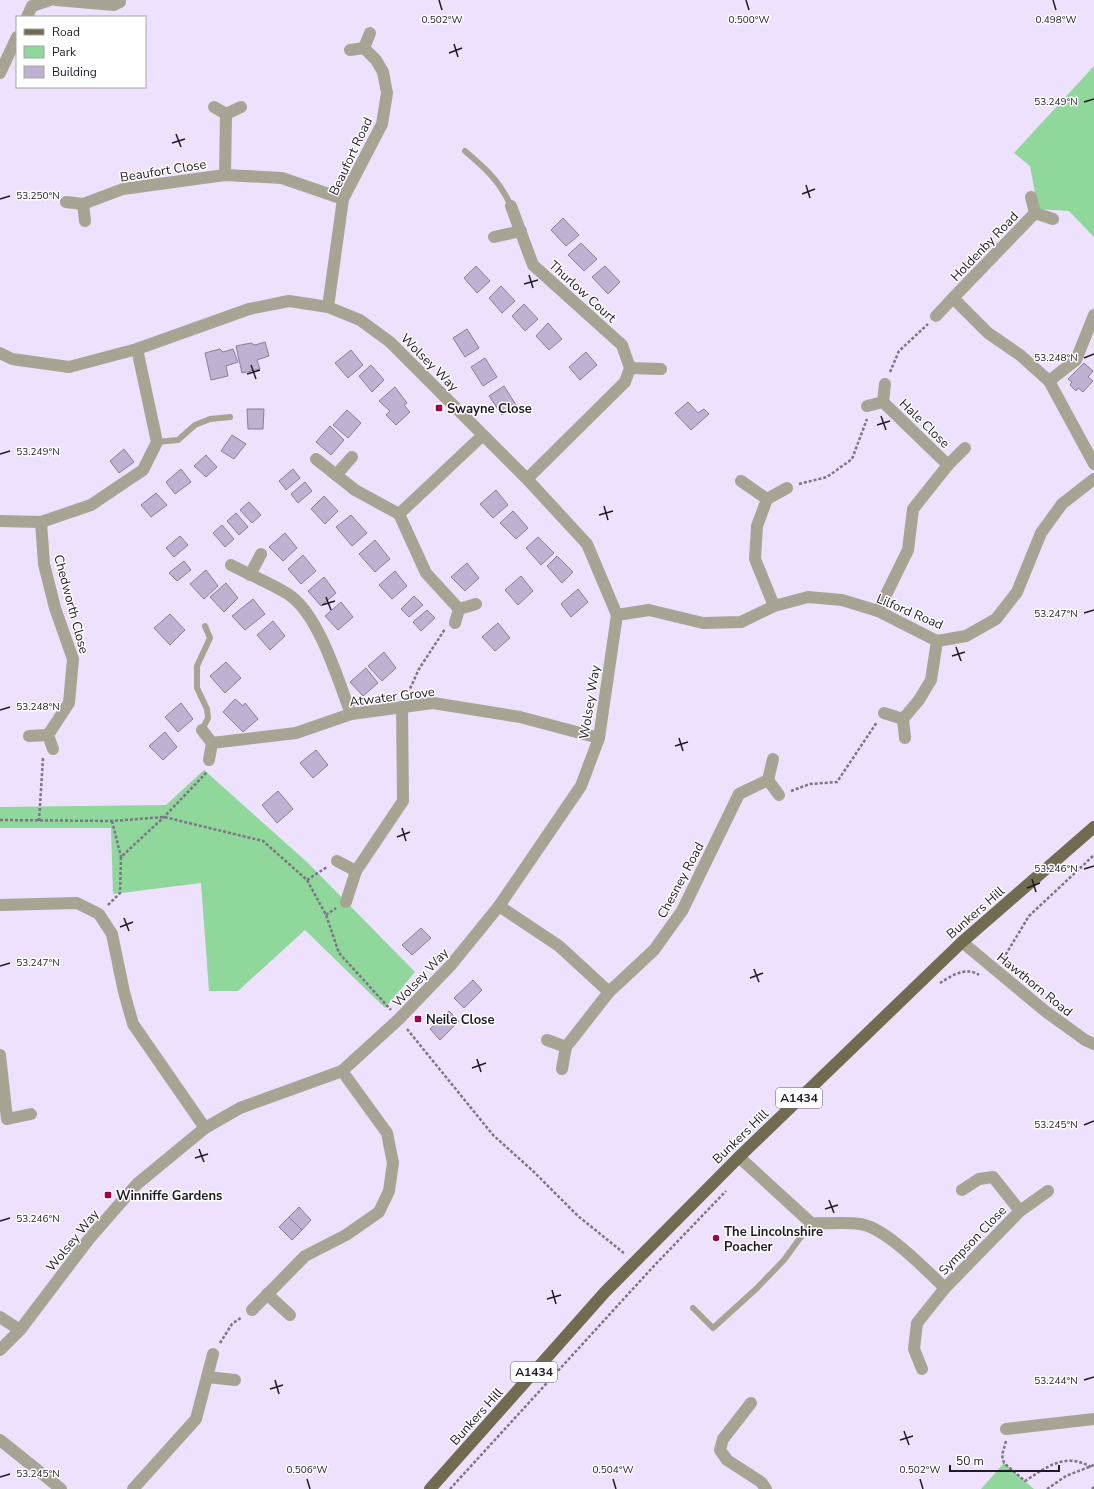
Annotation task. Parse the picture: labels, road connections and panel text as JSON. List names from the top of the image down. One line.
{"streets":{"main road":["Bunkers Hill","A1434"],"street":["Beaufort Road","Beaufort Close","Holdenby Road","Thurlow Court","Wolsey Way","Hale Close","Chedworth Close","Lilford Road","Atwater Grove","Chesney Road","Hawthorn Road","Sympson Close"]},"crossings":[["Beaufort Road","Beaufort Close"],["Beaufort Road","Wolsey Way"],["Wolsey Way","Lilford Road"],["Wolsey Way","Atwater Grove"],["Hale Close","Lilford Road"],["Bunkers Hill","Hawthorn Road"]],"places":{"transit":["Swayne Close","Neile Close","Winniffe Gardens"],"other":["The Lincolnshire Poacher"]},"legend":["Road","Park","Building"],"scale_bar":"50 m","coordinates":["0.502°W","0.500°W","0.498°W","53.249°N","53.250°N","53.248°N","53.247°N","53.246°N","53.245°N","53.244°N","0.506°W","0.504°W"]}
